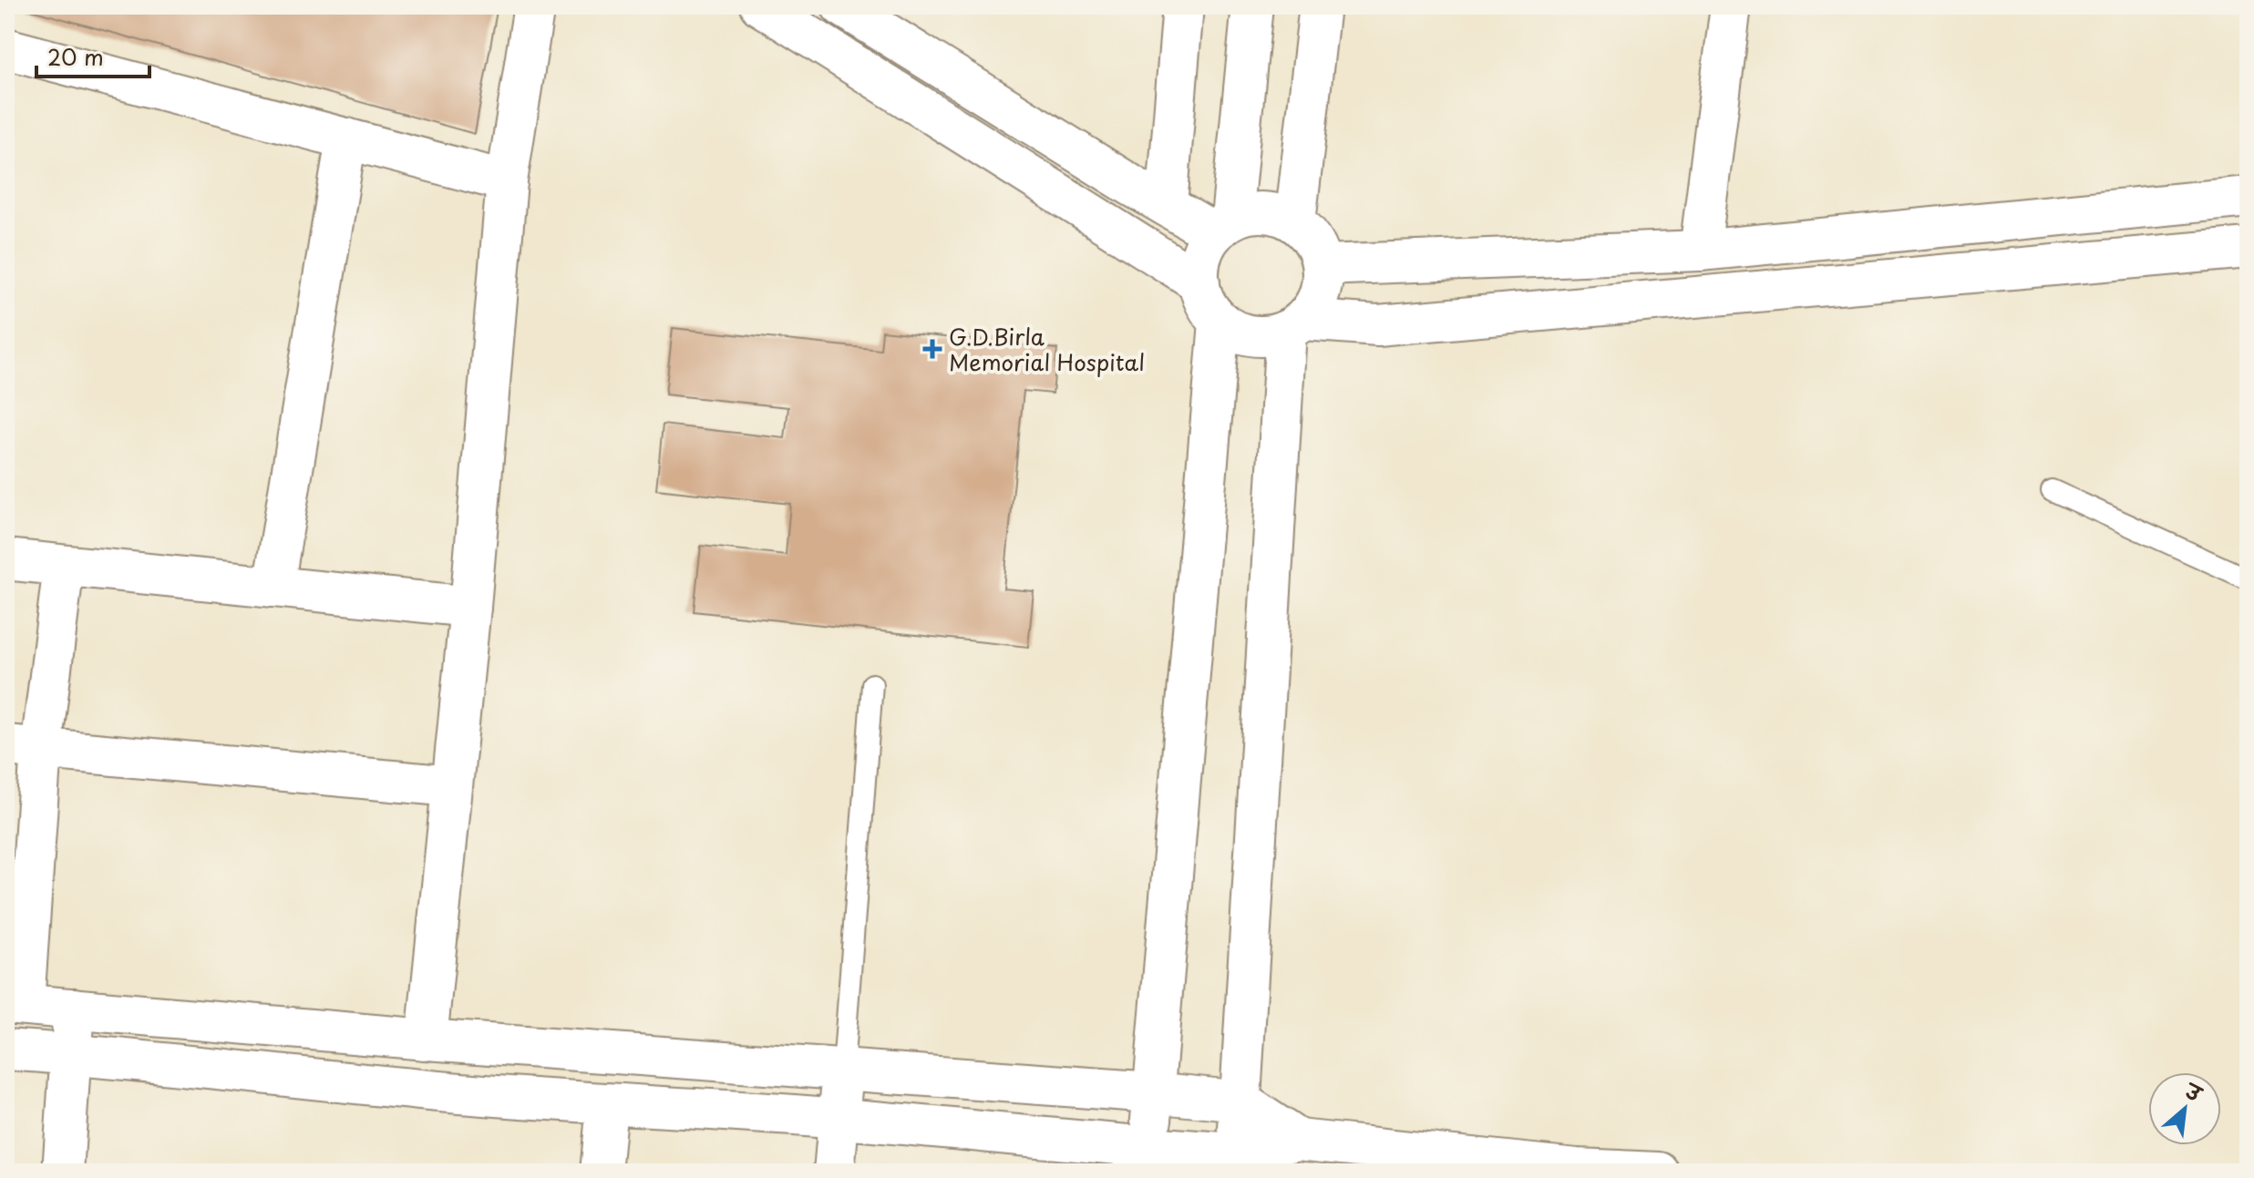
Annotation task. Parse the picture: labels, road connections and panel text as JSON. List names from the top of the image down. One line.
{"places":{"health":["G.D.Birla Memorial Hospital"]},"scale_bar":"20 m","north":"top right"}
